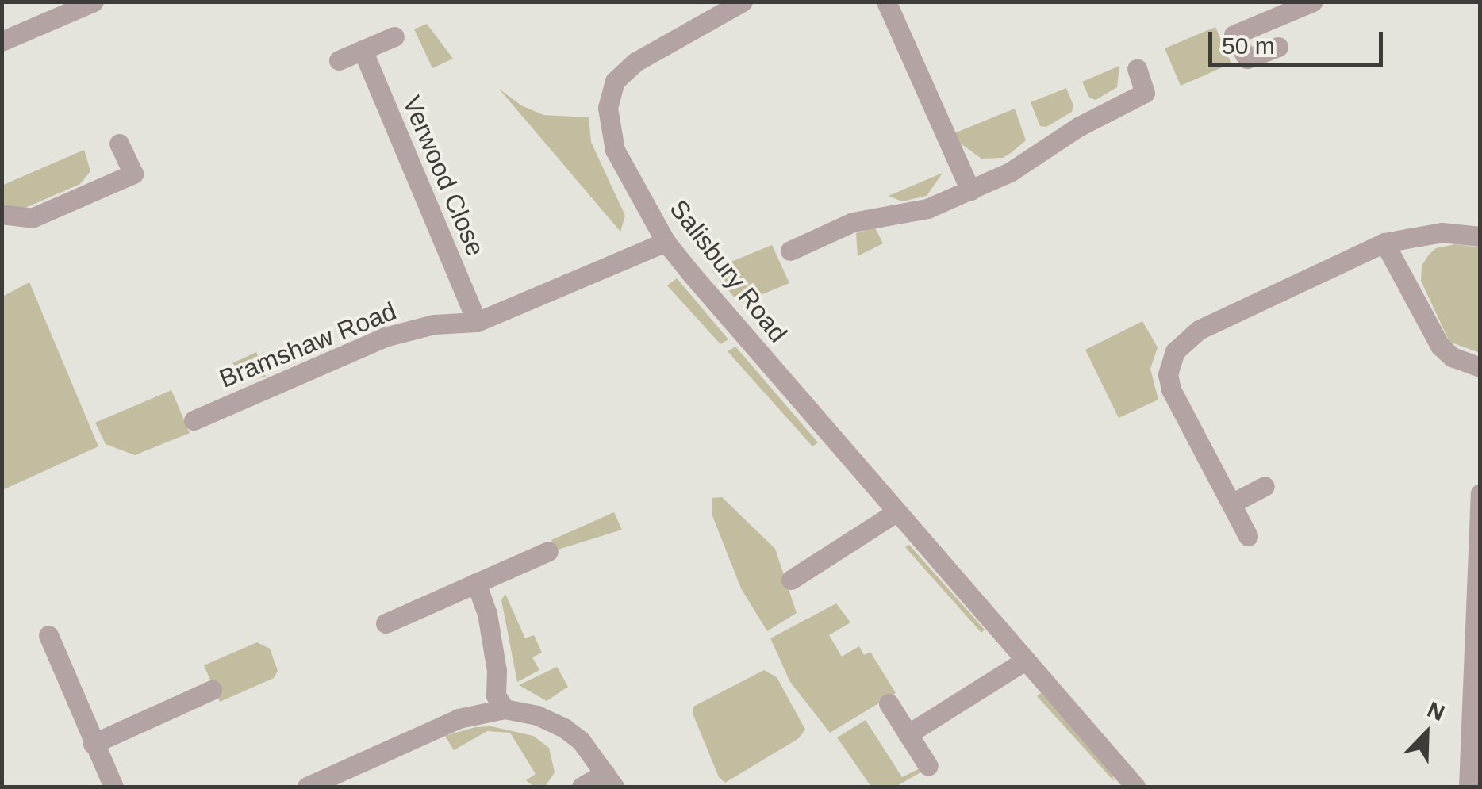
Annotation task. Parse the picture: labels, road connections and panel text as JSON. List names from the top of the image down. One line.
{"streets":{"street":["Verwood Close","Salisbury Road","Bramshaw Road"]},"crossings":[["Verwood Close","Bramshaw Road"],["Salisbury Road","Bramshaw Road"]],"scale_bar":"50 m","north":"top right"}
